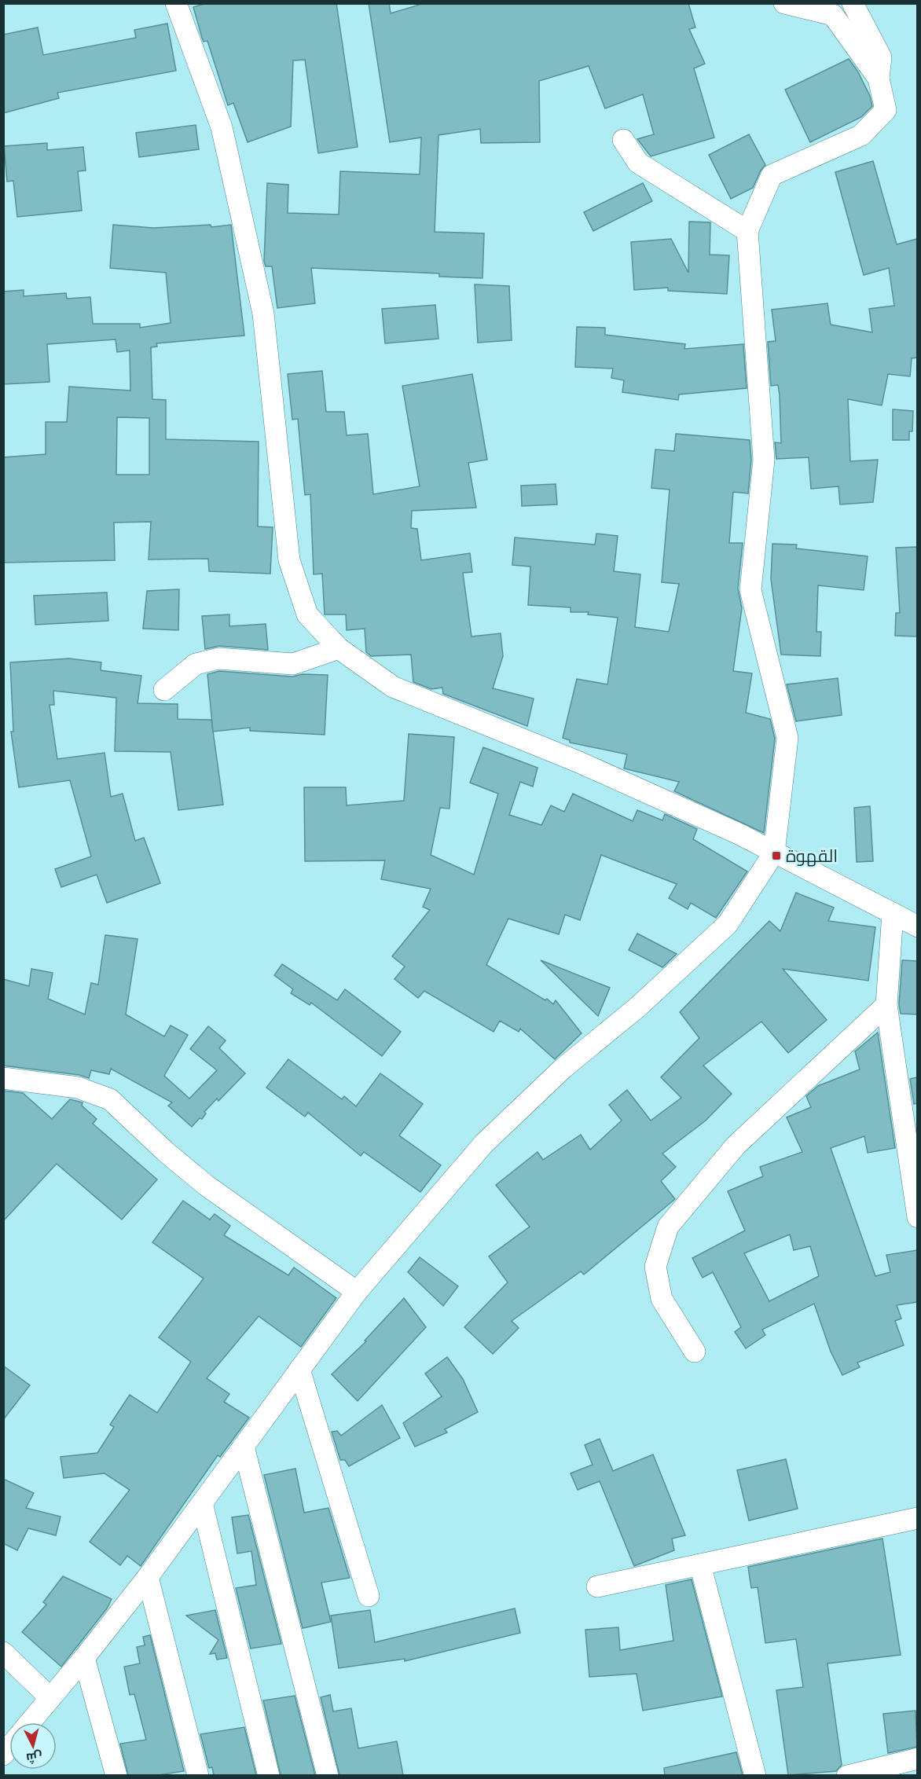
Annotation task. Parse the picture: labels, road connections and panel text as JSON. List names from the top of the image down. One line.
{"places":{"transit":["القهوة"]},"north":"bottom"}
